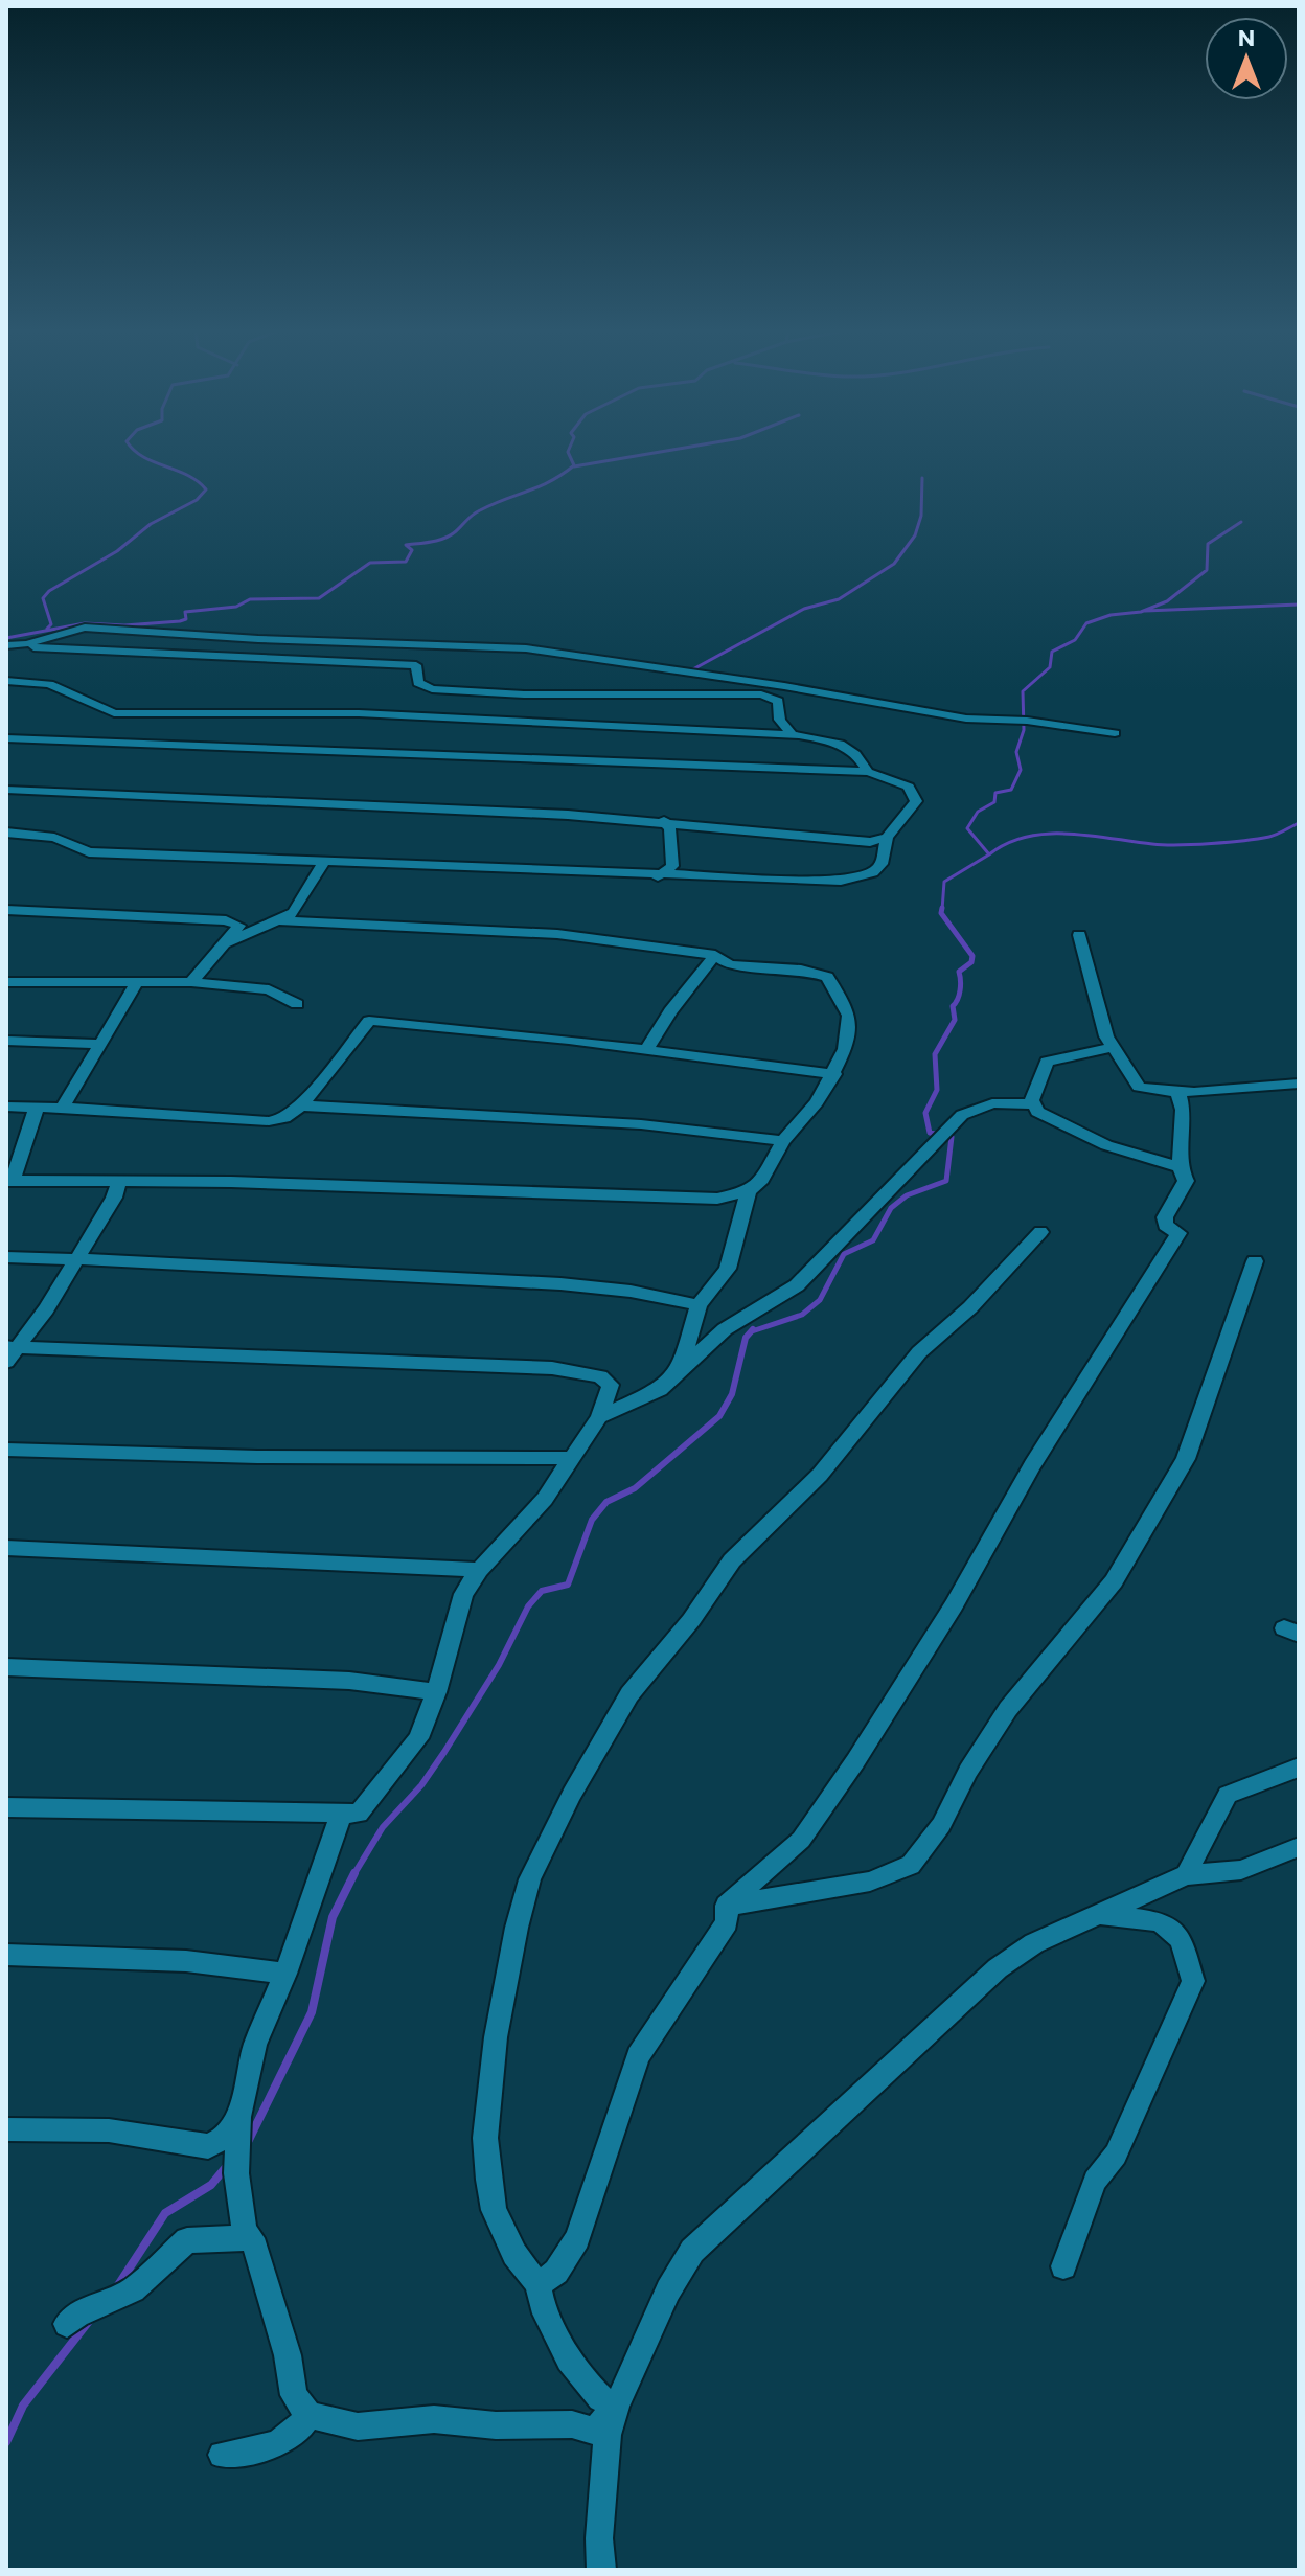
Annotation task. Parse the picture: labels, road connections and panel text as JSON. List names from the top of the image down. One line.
{"north":"top"}
